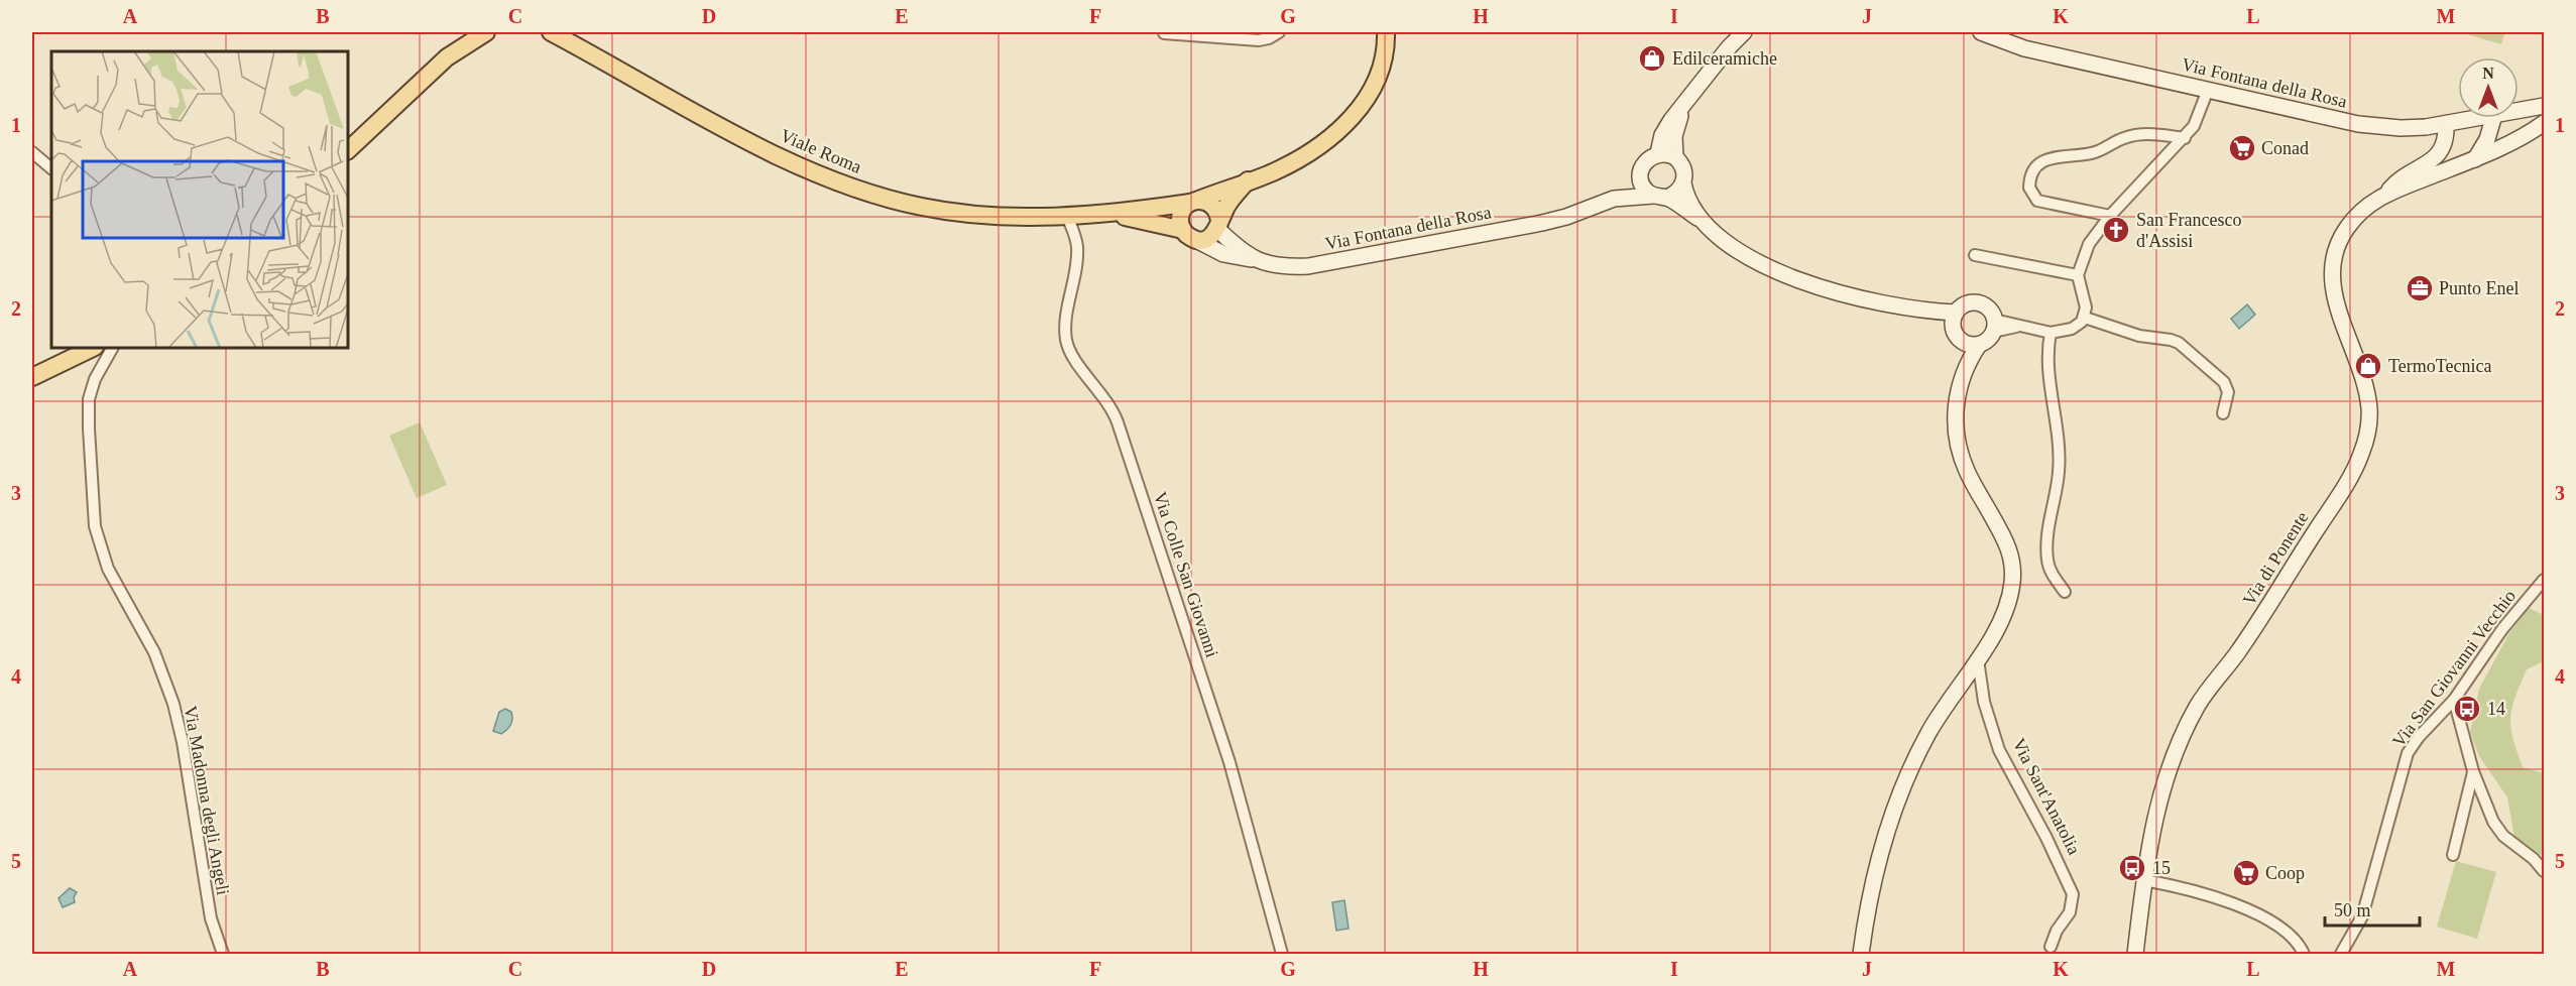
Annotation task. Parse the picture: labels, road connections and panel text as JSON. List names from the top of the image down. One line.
{"streets":{"main road":["Via Fontana della Rosa","Viale Roma","Via di Ponente"],"street":["Via Colle San Giovanni","Via San Giovanni Vecchio","Via Sant'Anatolia","Via Madonna degli Angeli"]},"crossings":[["Via Fontana della Rosa","Viale Roma"],["Via Fontana della Rosa","Via di Ponente"],["Viale Roma","Via Colle San Giovanni"]],"places":{"shop":["Edilceramiche","TermoTecnica"],"supermarket":["Conad","Coop"],"church":["San Francesco d'Assisi"],"office":["Punto Enel"],"bus stop":["14","15"]},"scale_bar":"50 m","north":"top","grid":{"columns":["A","B","C","D","E","F","G","H","I","J","K","L","M"],"rows":["1","2","3","4","5"]}}
